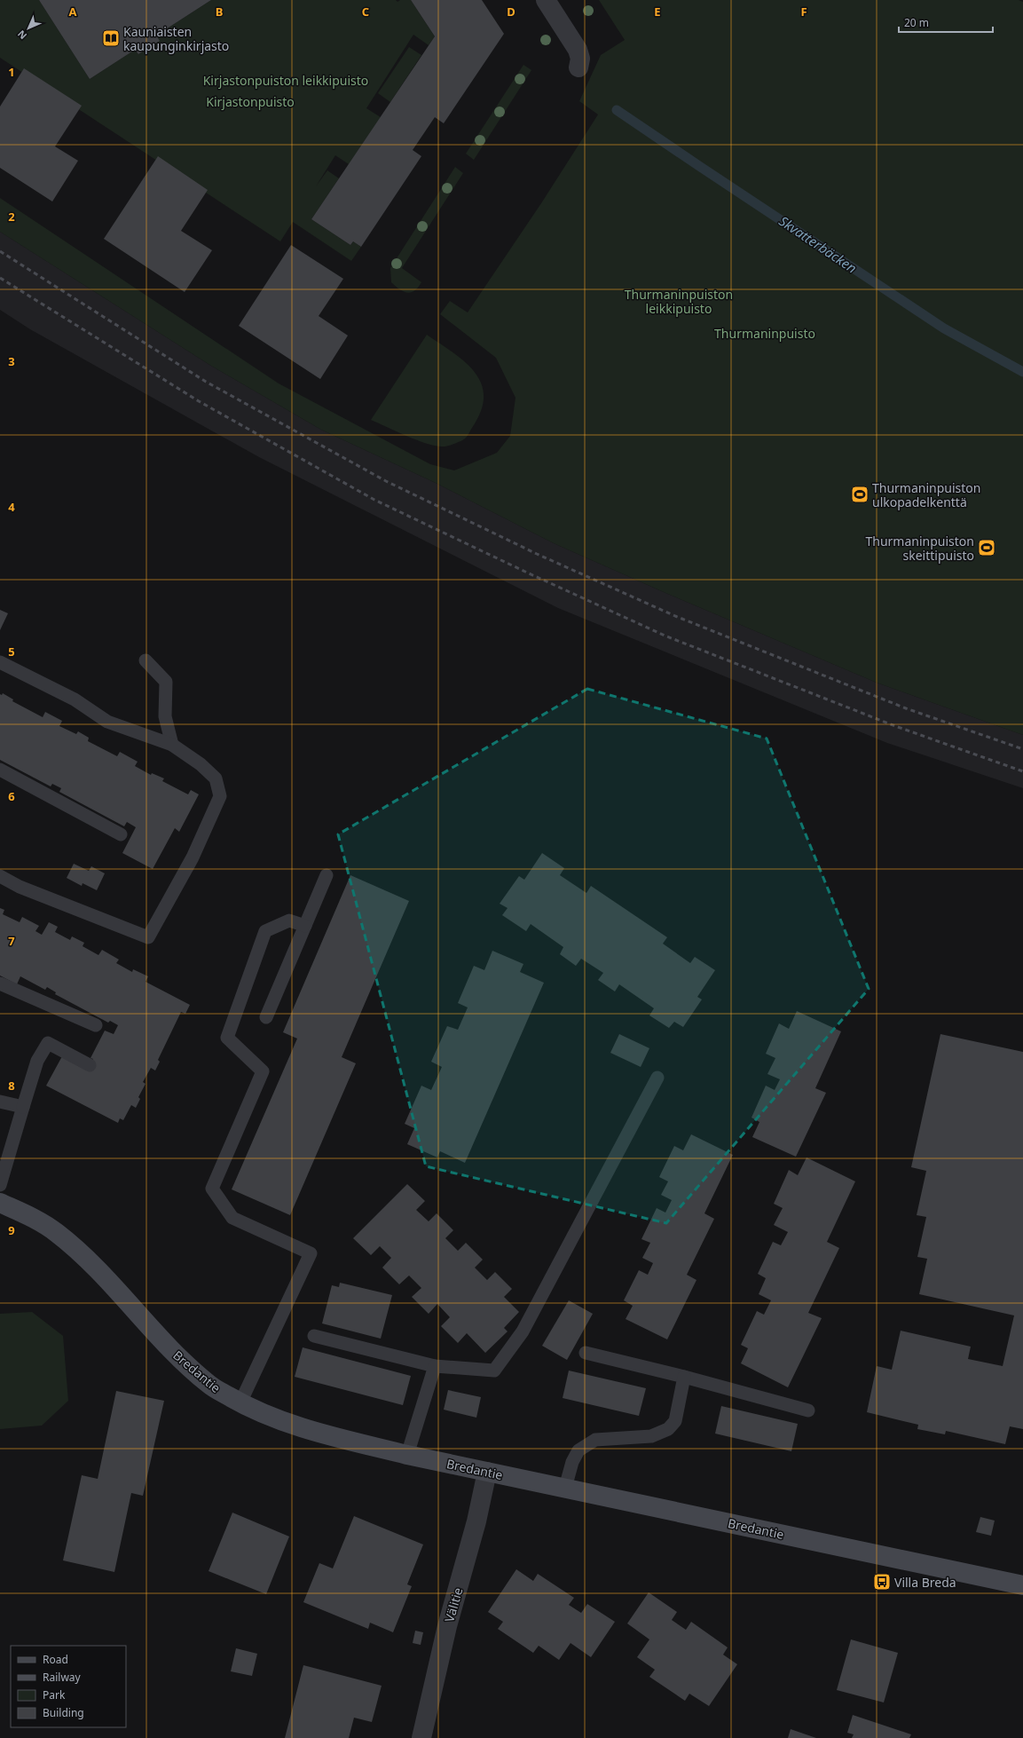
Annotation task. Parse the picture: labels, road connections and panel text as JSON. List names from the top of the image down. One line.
{"streets":{"street":["Bredantie","Välitie"]},"crossings":[["Bredantie","Välitie"]],"water":["Skvatterbäcken"],"parks":["Kirjastonpuiston leikkipuisto","Kirjastonpuisto","Thurmaninpuiston leikkipuisto","Thurmaninpuisto"],"places":{"library":["Kauniaisten kaupunginkirjasto"],"sports":["Thurmaninpuiston ulkopadelkenttä","Thurmaninpuiston skeittipuisto"],"bus stop":["Villa Breda"]},"legend":["Road","Railway","Park","Building"],"scale_bar":"20 m","north":"bottom left","grid":{"columns":["A","B","C","D","E","F"],"rows":["1","2","3","4","5","6","7","8","9"]}}
